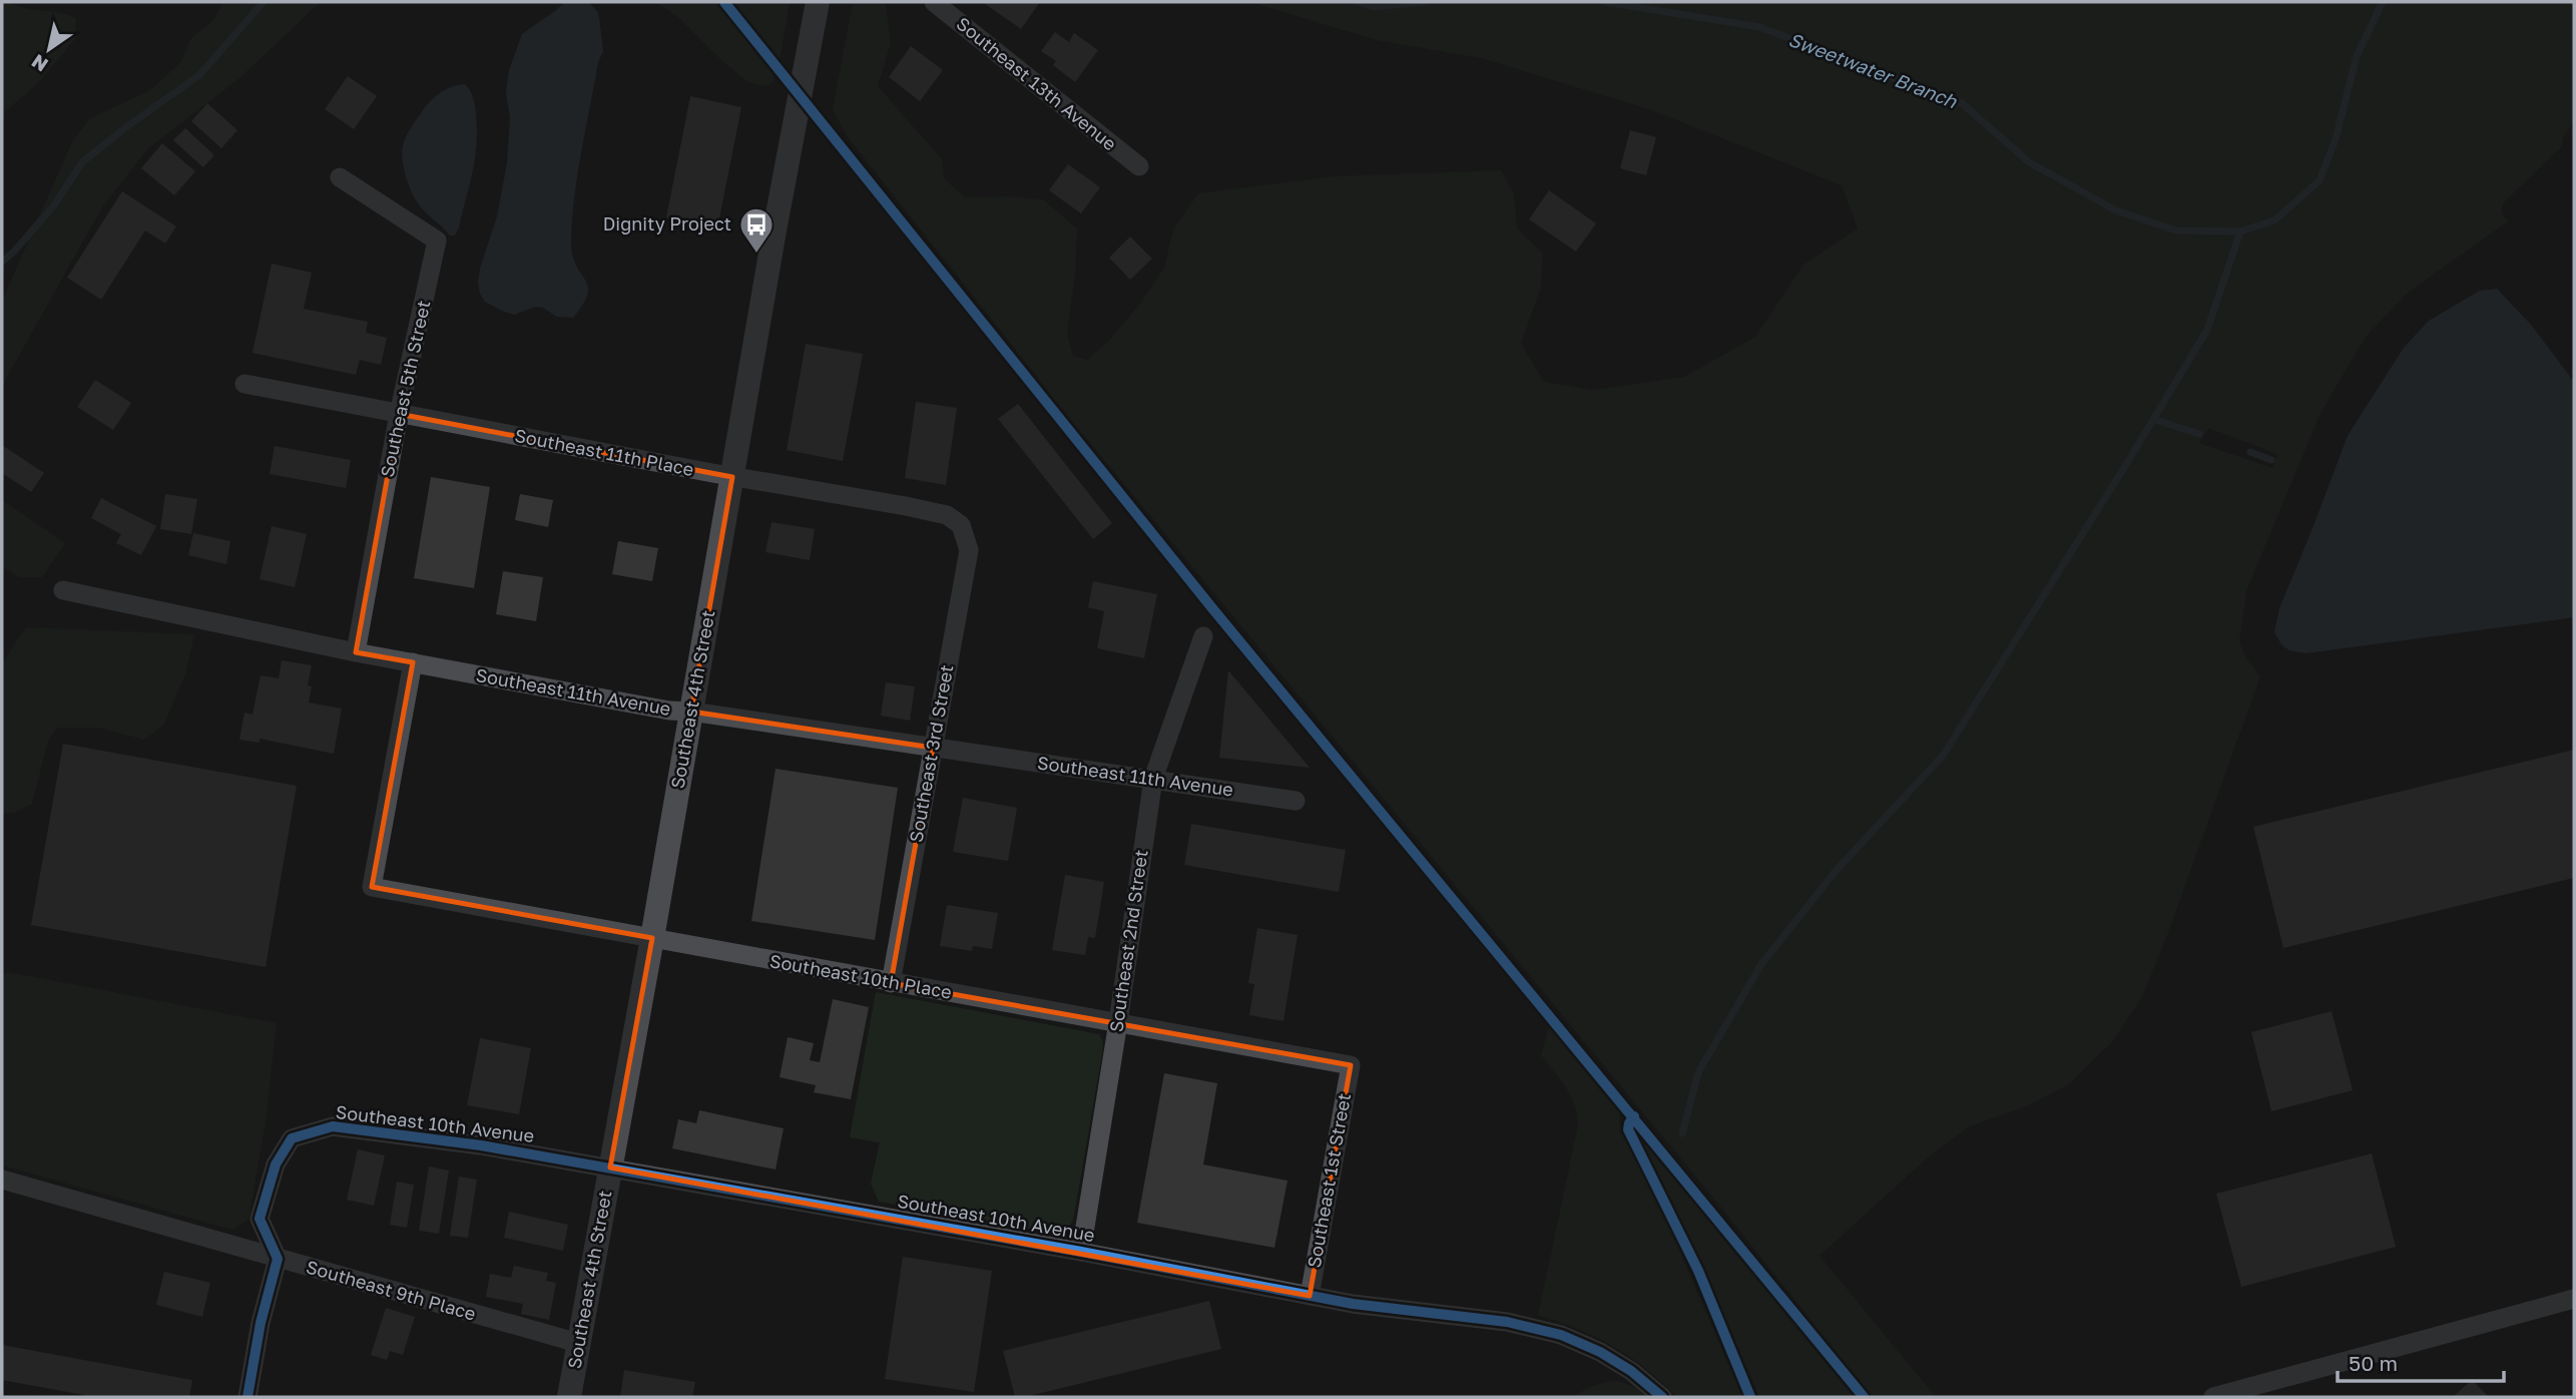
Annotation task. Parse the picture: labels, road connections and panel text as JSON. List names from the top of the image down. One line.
{"streets":{"street":["Southeast 13th Avenue","Southeast 5th Street","Southeast 11th Place","Southeast 11th Avenue","Southeast 4th Street","Southeast 3rd Street","Southeast 2nd Street","Southeast 10th Place","Southeast 10th Avenue","Southeast 1st Street","Southeast 9th Place"]},"crossings":[["Southeast 5th Street","Southeast 11th Place"],["Southeast 5th Street","Southeast 11th Avenue"],["Southeast 11th Place","Southeast 4th Street"],["Southeast 11th Place","Southeast 3rd Street"],["Southeast 11th Avenue","Southeast 4th Street"],["Southeast 11th Avenue","Southeast 3rd Street"],["Southeast 11th Avenue","Southeast 2nd Street"],["Southeast 11th Avenue","Southeast 10th Place"],["Southeast 4th Street","Southeast 10th Place"],["Southeast 4th Street","Southeast 10th Avenue"],["Southeast 4th Street","Southeast 9th Place"],["Southeast 3rd Street","Southeast 10th Place"],["Southeast 2nd Street","Southeast 10th Place"],["Southeast 2nd Street","Southeast 10th Avenue"],["Southeast 10th Place","Southeast 1st Street"],["Southeast 10th Avenue","Southeast 1st Street"],["Southeast 10th Avenue","Southeast 9th Place"]],"water":["Sweetwater Branch"],"places":{"bus stop":["Dignity Project"]},"scale_bar":"50 m","north":"bottom left"}
